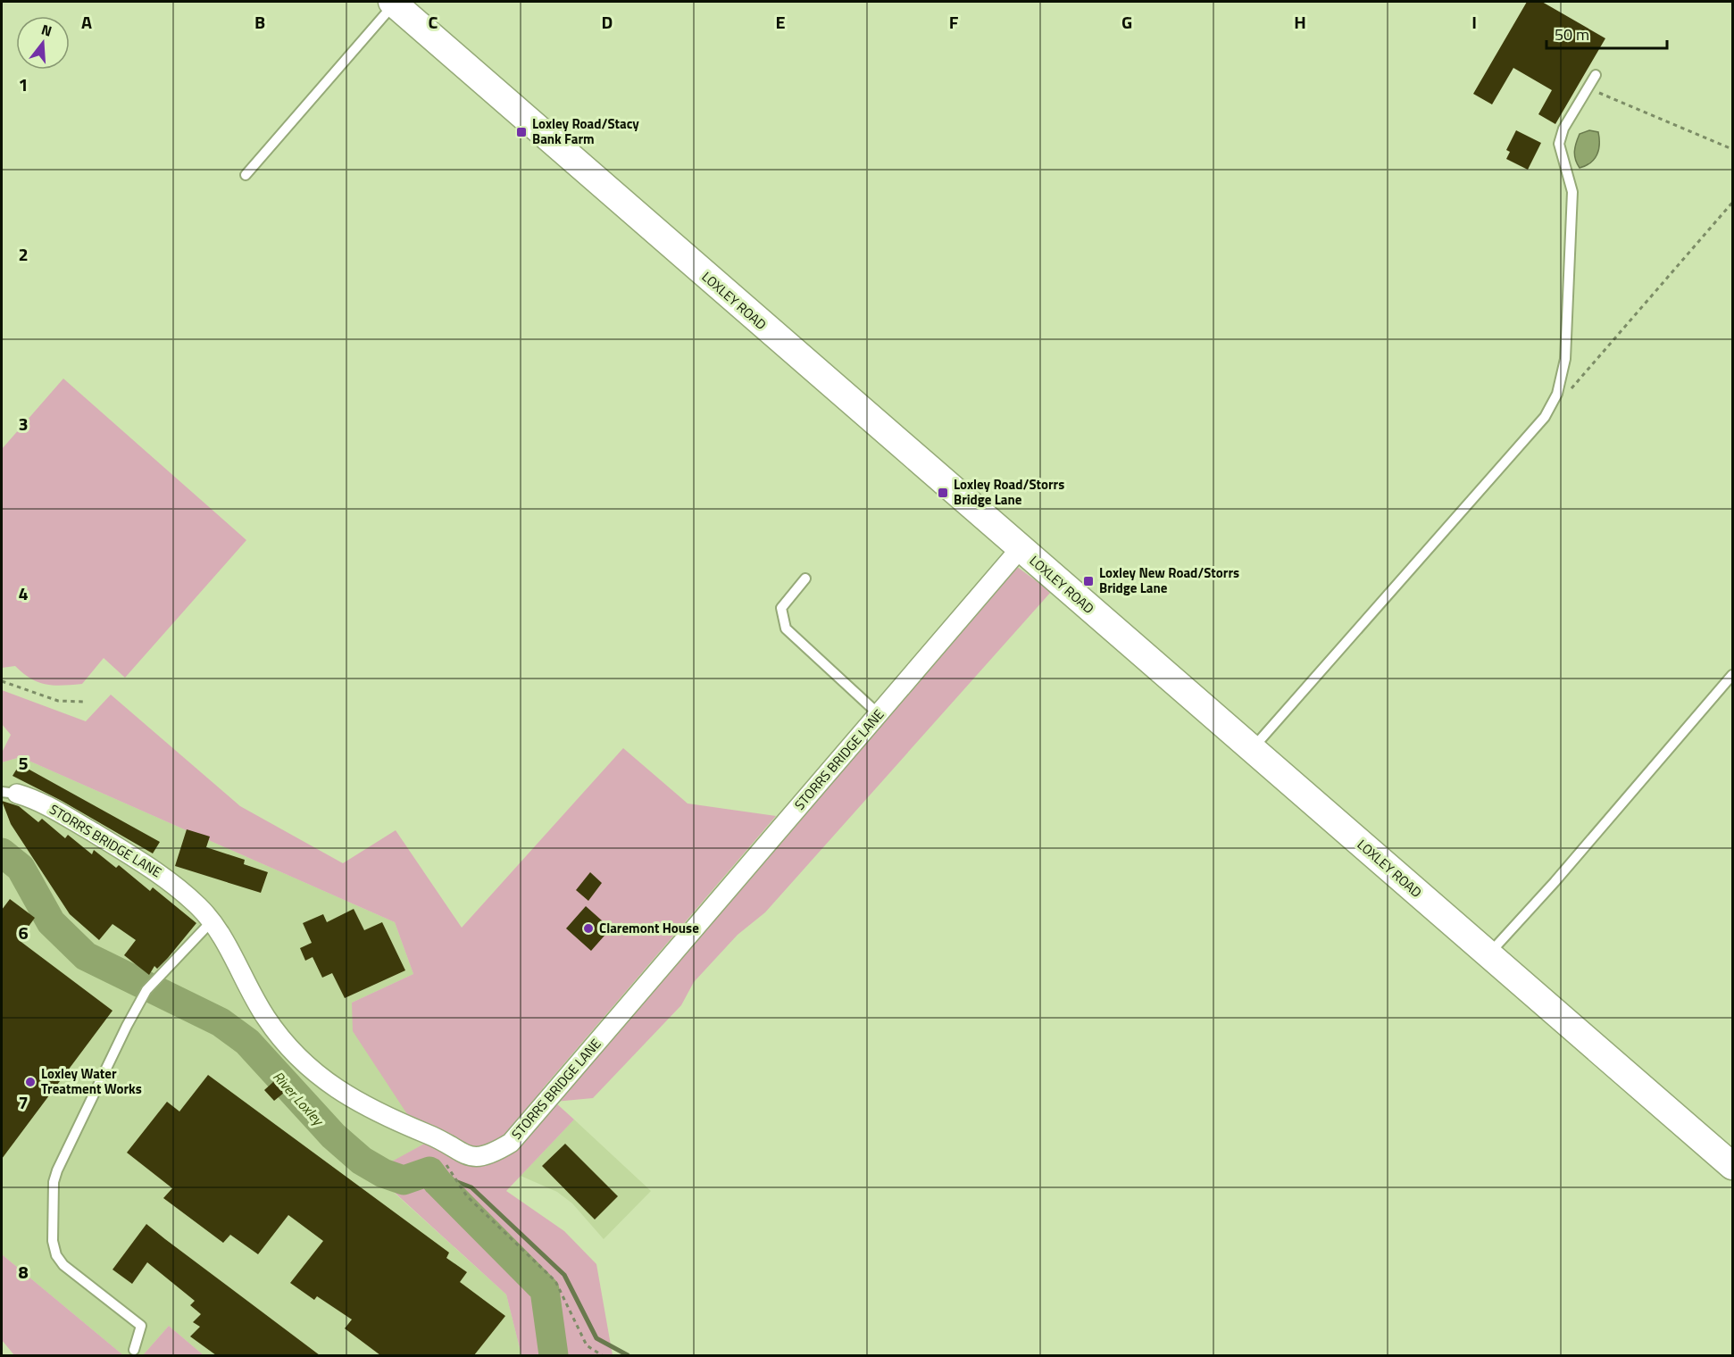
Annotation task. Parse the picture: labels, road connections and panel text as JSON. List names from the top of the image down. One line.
{"streets":{"main road":["LOXLEY ROAD"],"street":["STORRS BRIDGE LANE"]},"crossings":[["LOXLEY ROAD","STORRS BRIDGE LANE"]],"water":["River Loxley"],"places":{"transit":["Loxley Road/Stacy Bank Farm","Loxley Road/Storrs Bridge Lane","Loxley New Road/Storrs Bridge Lane"],"other":["Claremont House","Loxley Water Treatment Works"]},"scale_bar":"50 m","north":"top","grid":{"columns":["A","B","C","D","E","F","G","H","I"],"rows":["1","2","3","4","5","6","7","8"]}}
